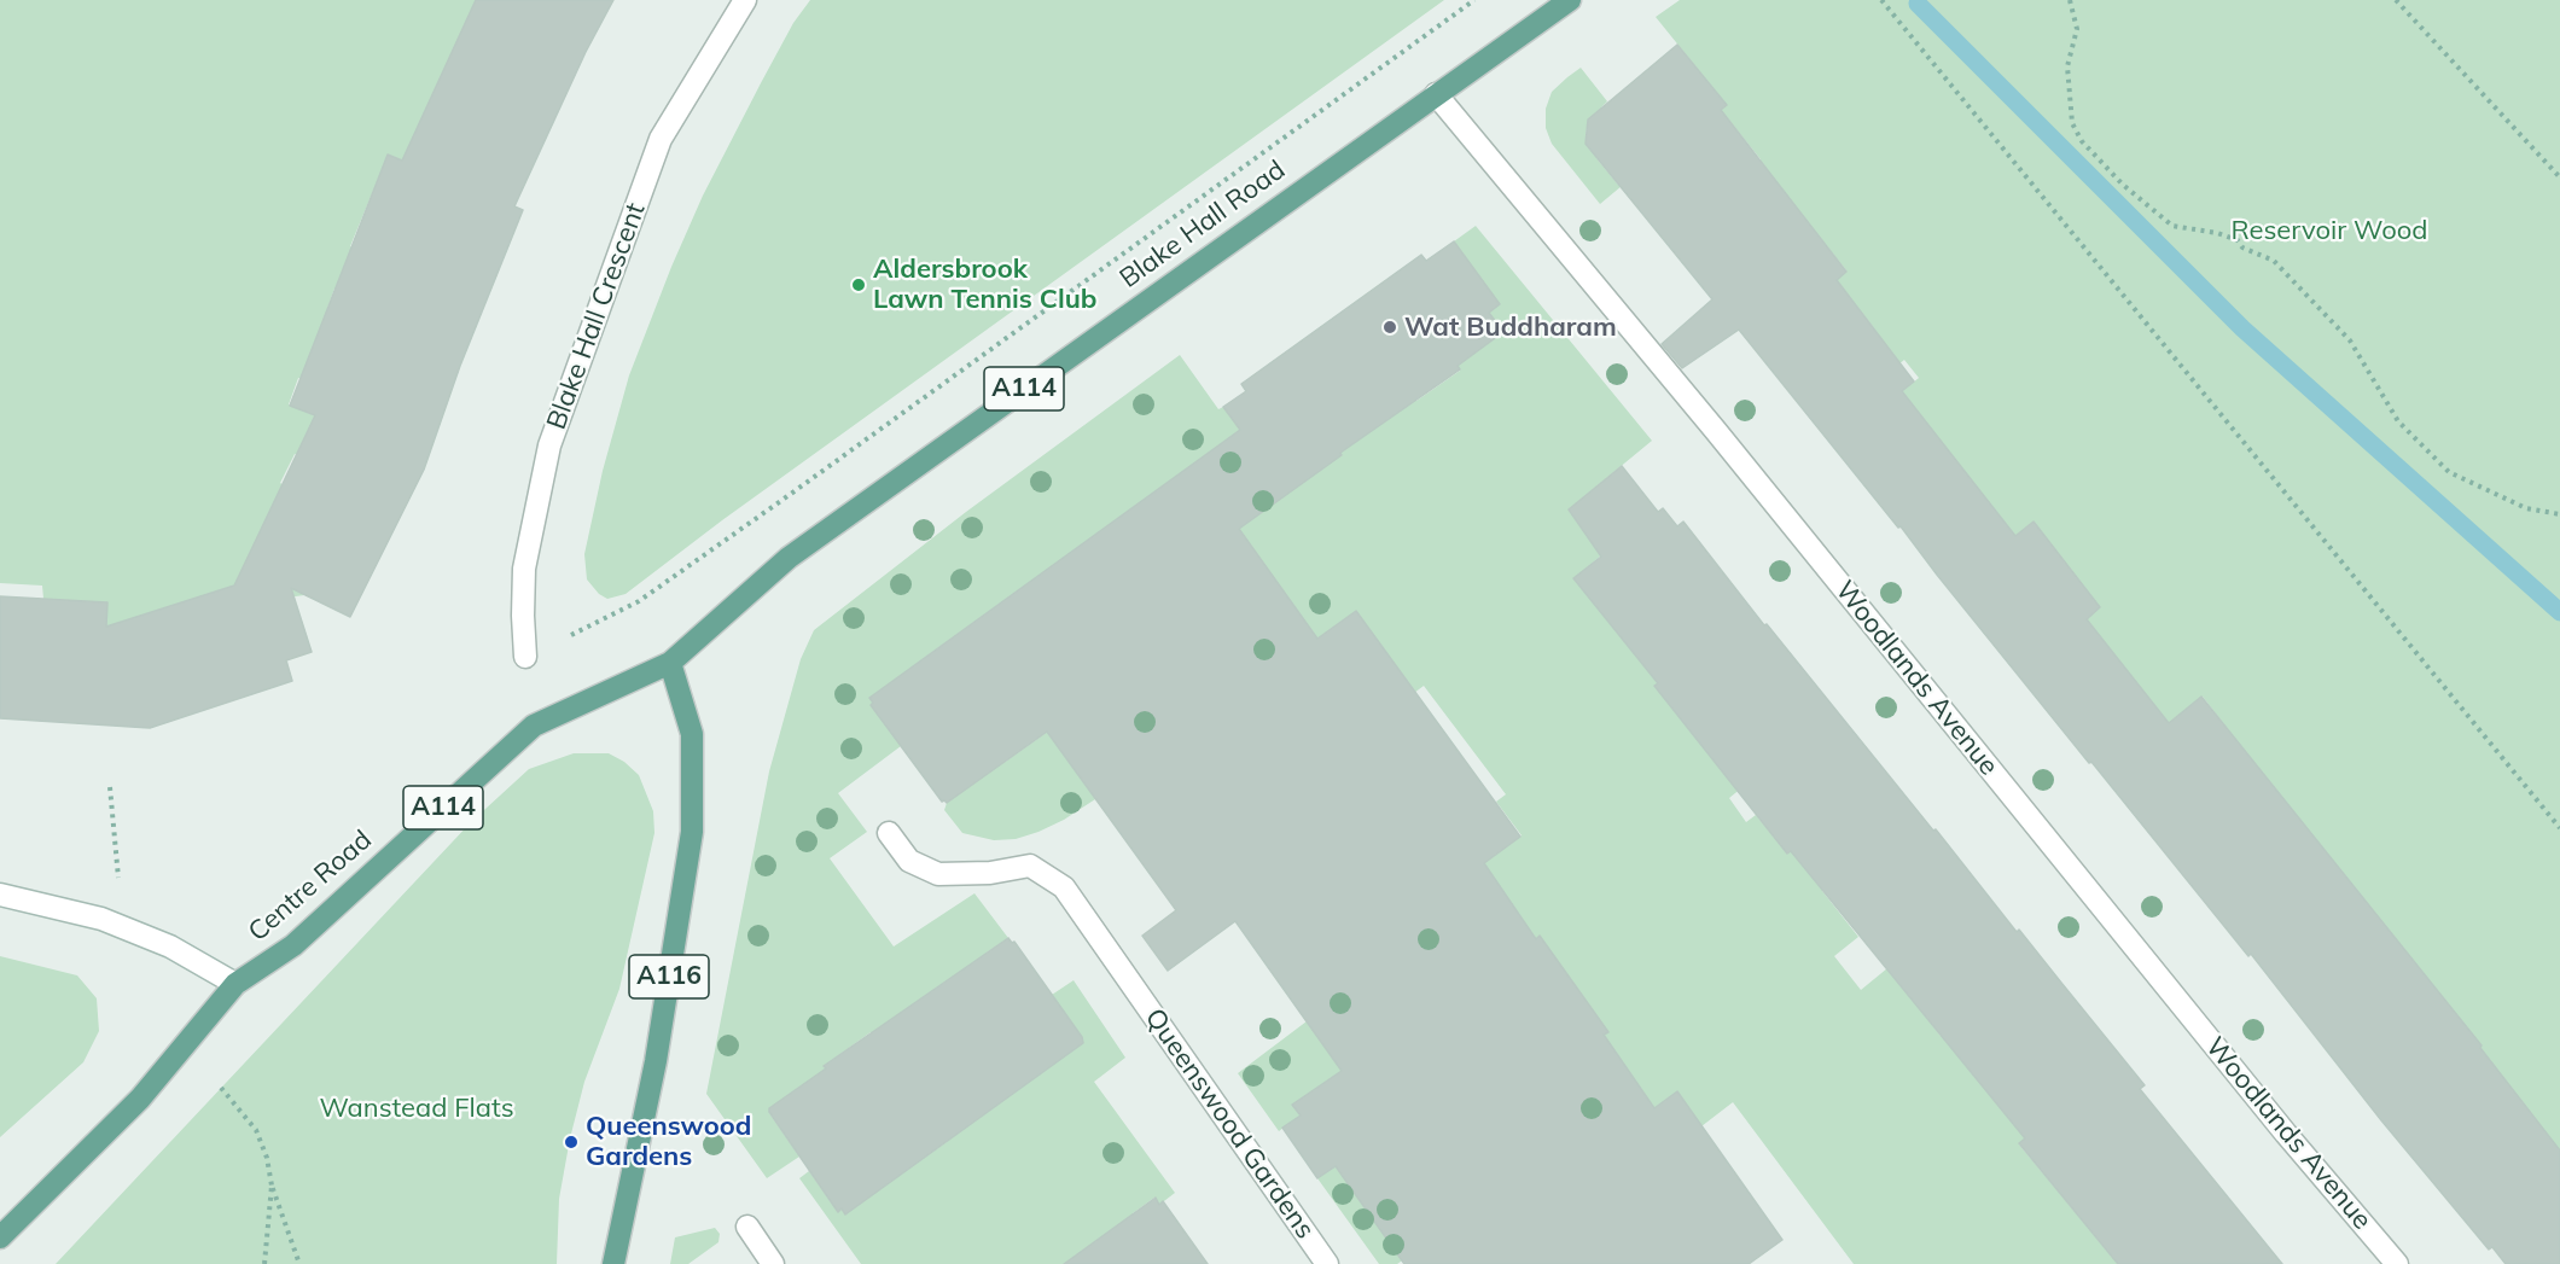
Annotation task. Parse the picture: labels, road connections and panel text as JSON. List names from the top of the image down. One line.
{"streets":{"main road":["Blake Hall Road","A114","Centre Road","A116"],"street":["Blake Hall Crescent","Woodlands Avenue","Queenswood Gardens"]},"crossings":[["Blake Hall Road","Woodlands Avenue"],["Blake Hall Road","Centre Road"],["Blake Hall Road","A116"],["Centre Road","A116"]],"parks":["Reservoir Wood","Wanstead Flats"],"places":["Aldersbrook Lawn Tennis Club","Wat Buddharam","Queenswood Gardens"]}
